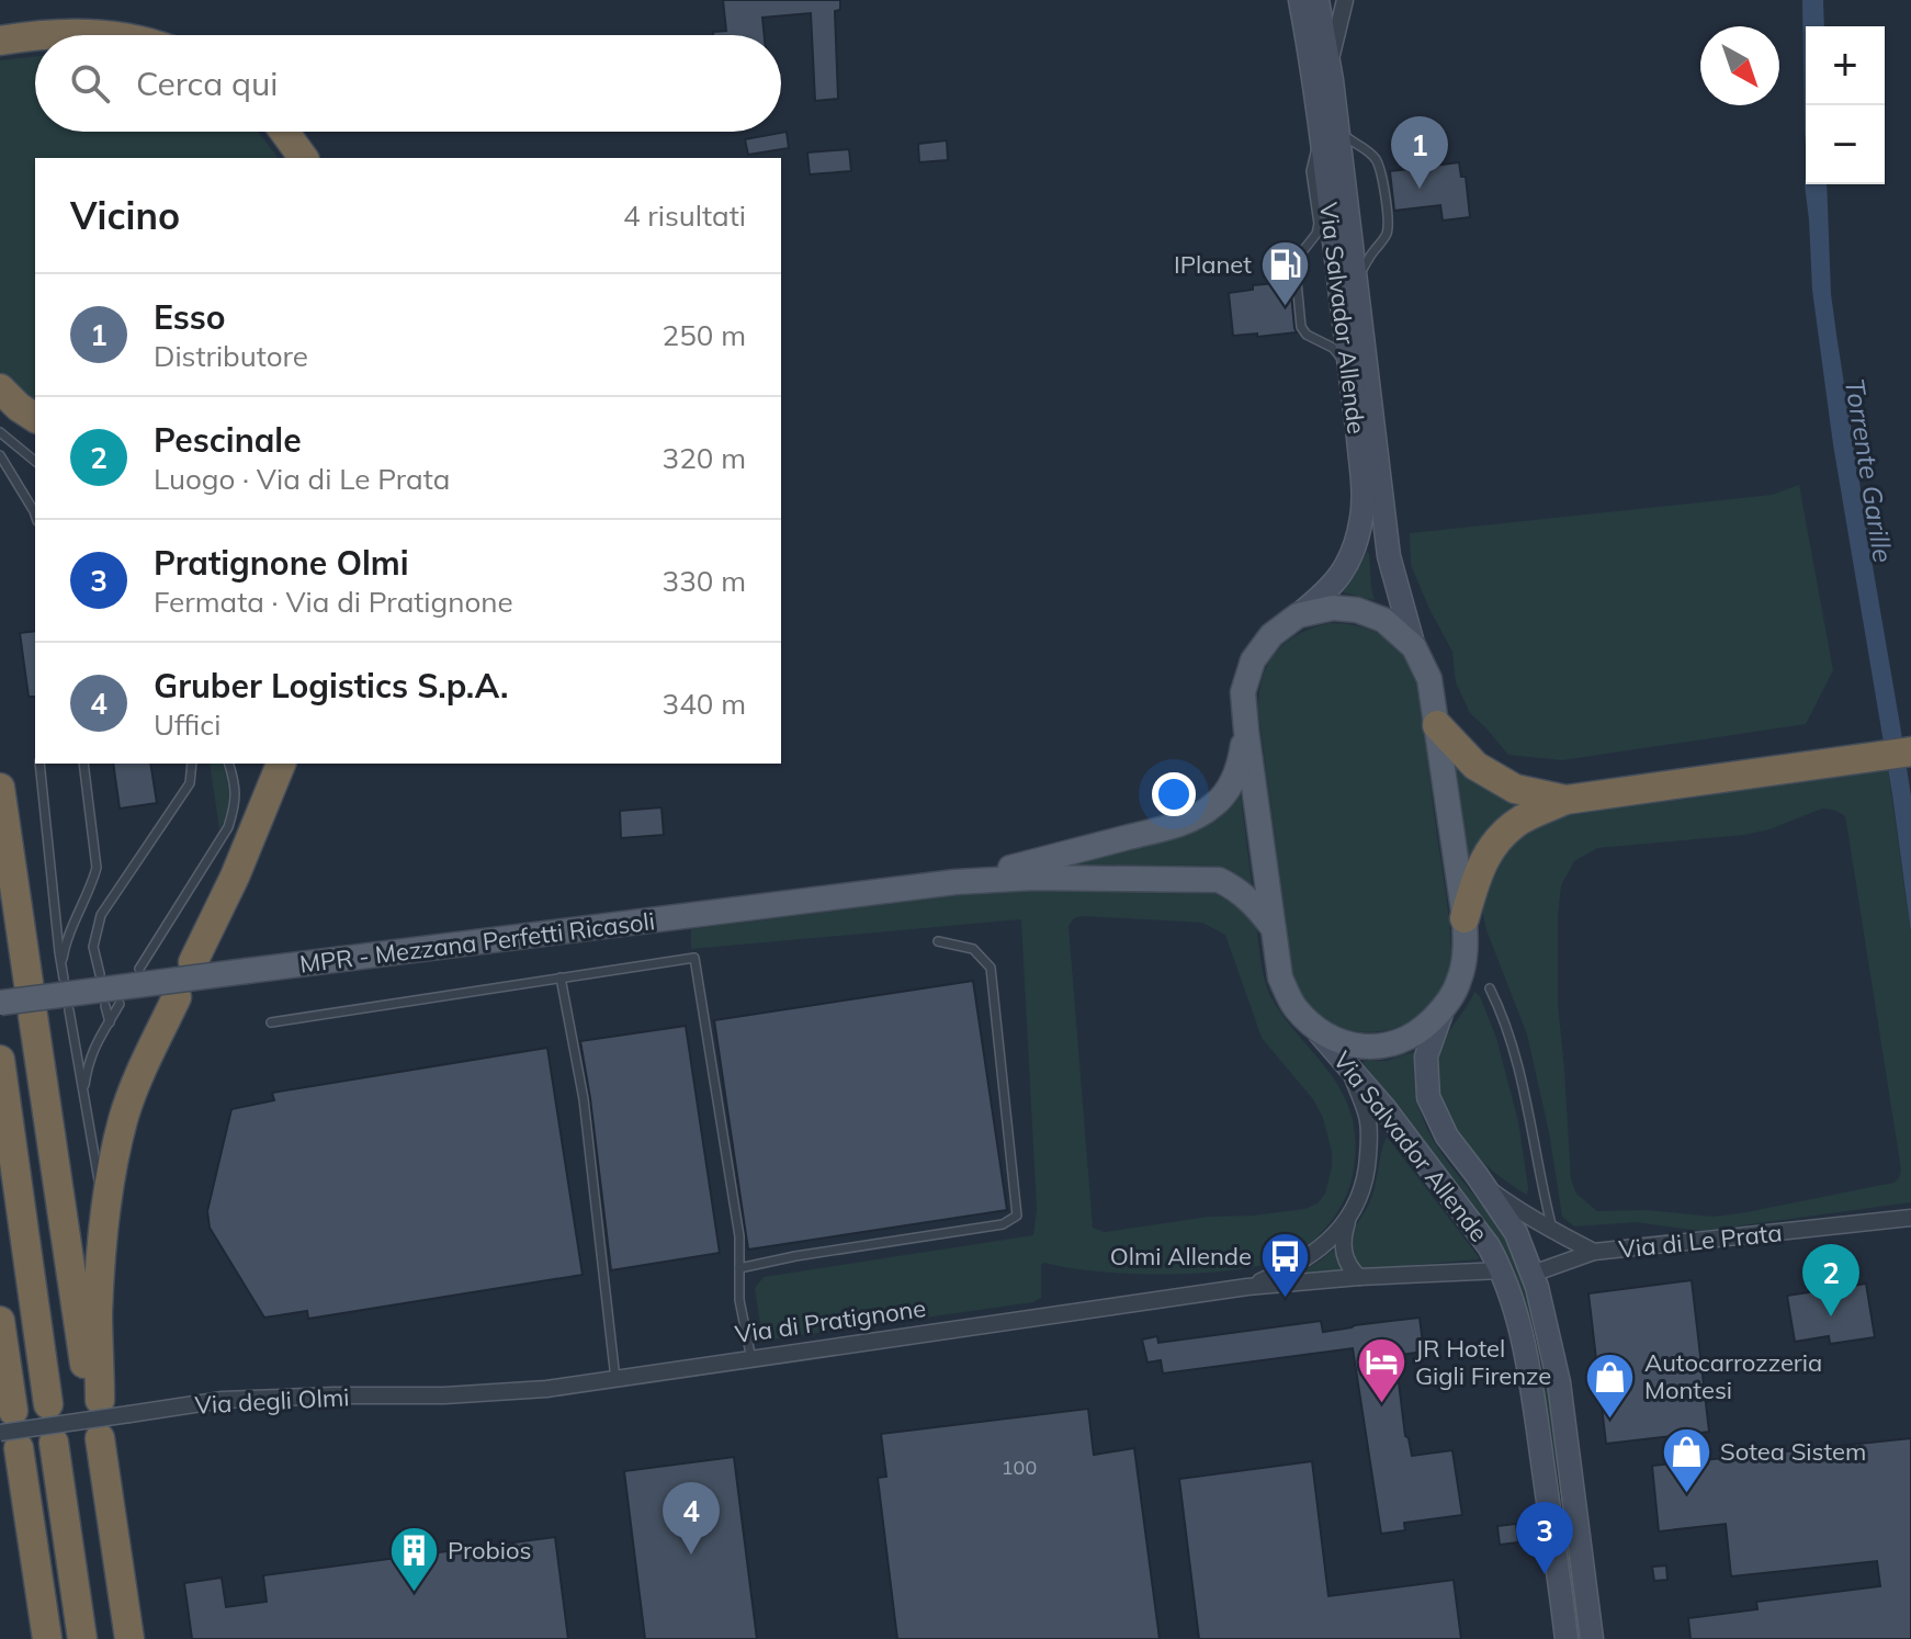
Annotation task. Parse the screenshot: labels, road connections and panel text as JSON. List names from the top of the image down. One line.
{"streets":{"main road":["Via Salvador Allende","MPR - Mezzana Perfetti Ricasoli"],"street":["Via di Le Prata","Via di Pratignone","Via degli Olmi"]},"crossings":[["Via Salvador Allende","MPR - Mezzana Perfetti Ricasoli"],["Via Salvador Allende","Via di Le Prata"],["Via di Pratignone","Via degli Olmi"]],"water":["Torrente Garille"],"places":{"fuel station":["IPlanet"],"bus stop":["Olmi Allende"],"hotel":["JR Hotel Gigli Firenze"],"shop":["Autocarrozzeria Montesi","Sotea Sistem"],"building":["Probios"]},"house_numbers":["100"],"north":"bottom right","page":{"map_buttons":["+","−"],"search":"Cerca qui","pins":["1","2","4","3"],"heading":["Vicino","4 risultati"],"list":[{"mark":"1","name":"Esso","note":"Distributore","value":"250 m"},{"mark":"2","name":"Pescinale","note":"Luogo · Via di Le Prata","value":"320 m"},{"mark":"3","name":"Pratignone Olmi","note":"Fermata · Via di Pratignone","value":"330 m"},{"mark":"4","name":"Gruber Logistics S.p.A.","note":"Uffici","value":"340 m"}]}}
